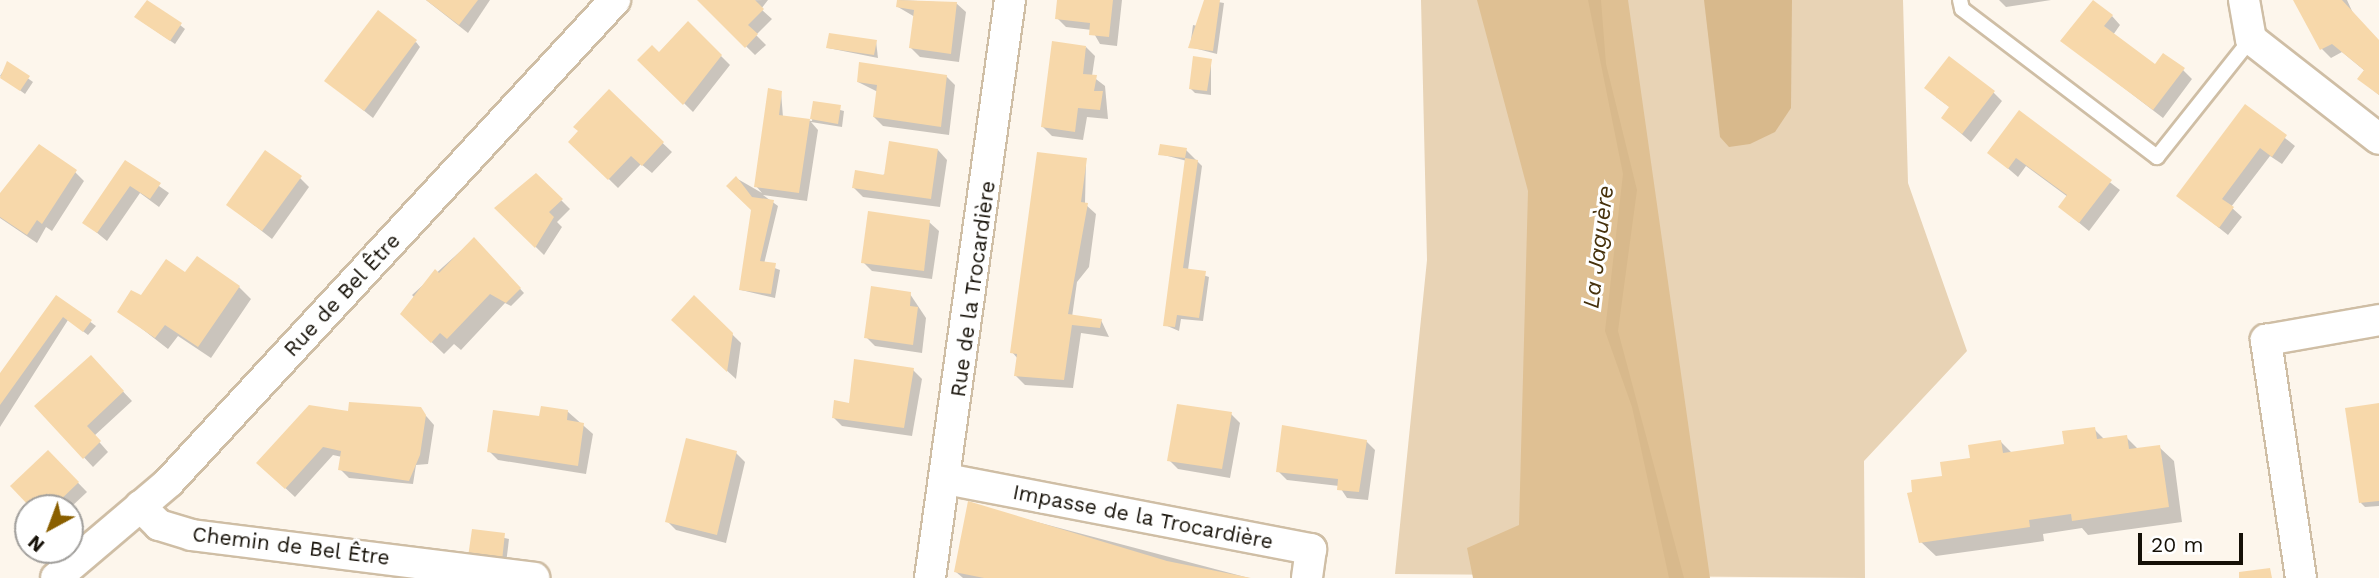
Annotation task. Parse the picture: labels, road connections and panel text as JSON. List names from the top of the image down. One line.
{"streets":{"street":["Rue de la Trocardière","Rue de Bel Être","Impasse de la Trocardière","Chemin de Bel Être"]},"crossings":[["Rue de la Trocardière","Impasse de la Trocardière"],["Rue de Bel Être","Chemin de Bel Être"]],"water":["La Jaguère"],"scale_bar":"20 m","north":"bottom left"}
